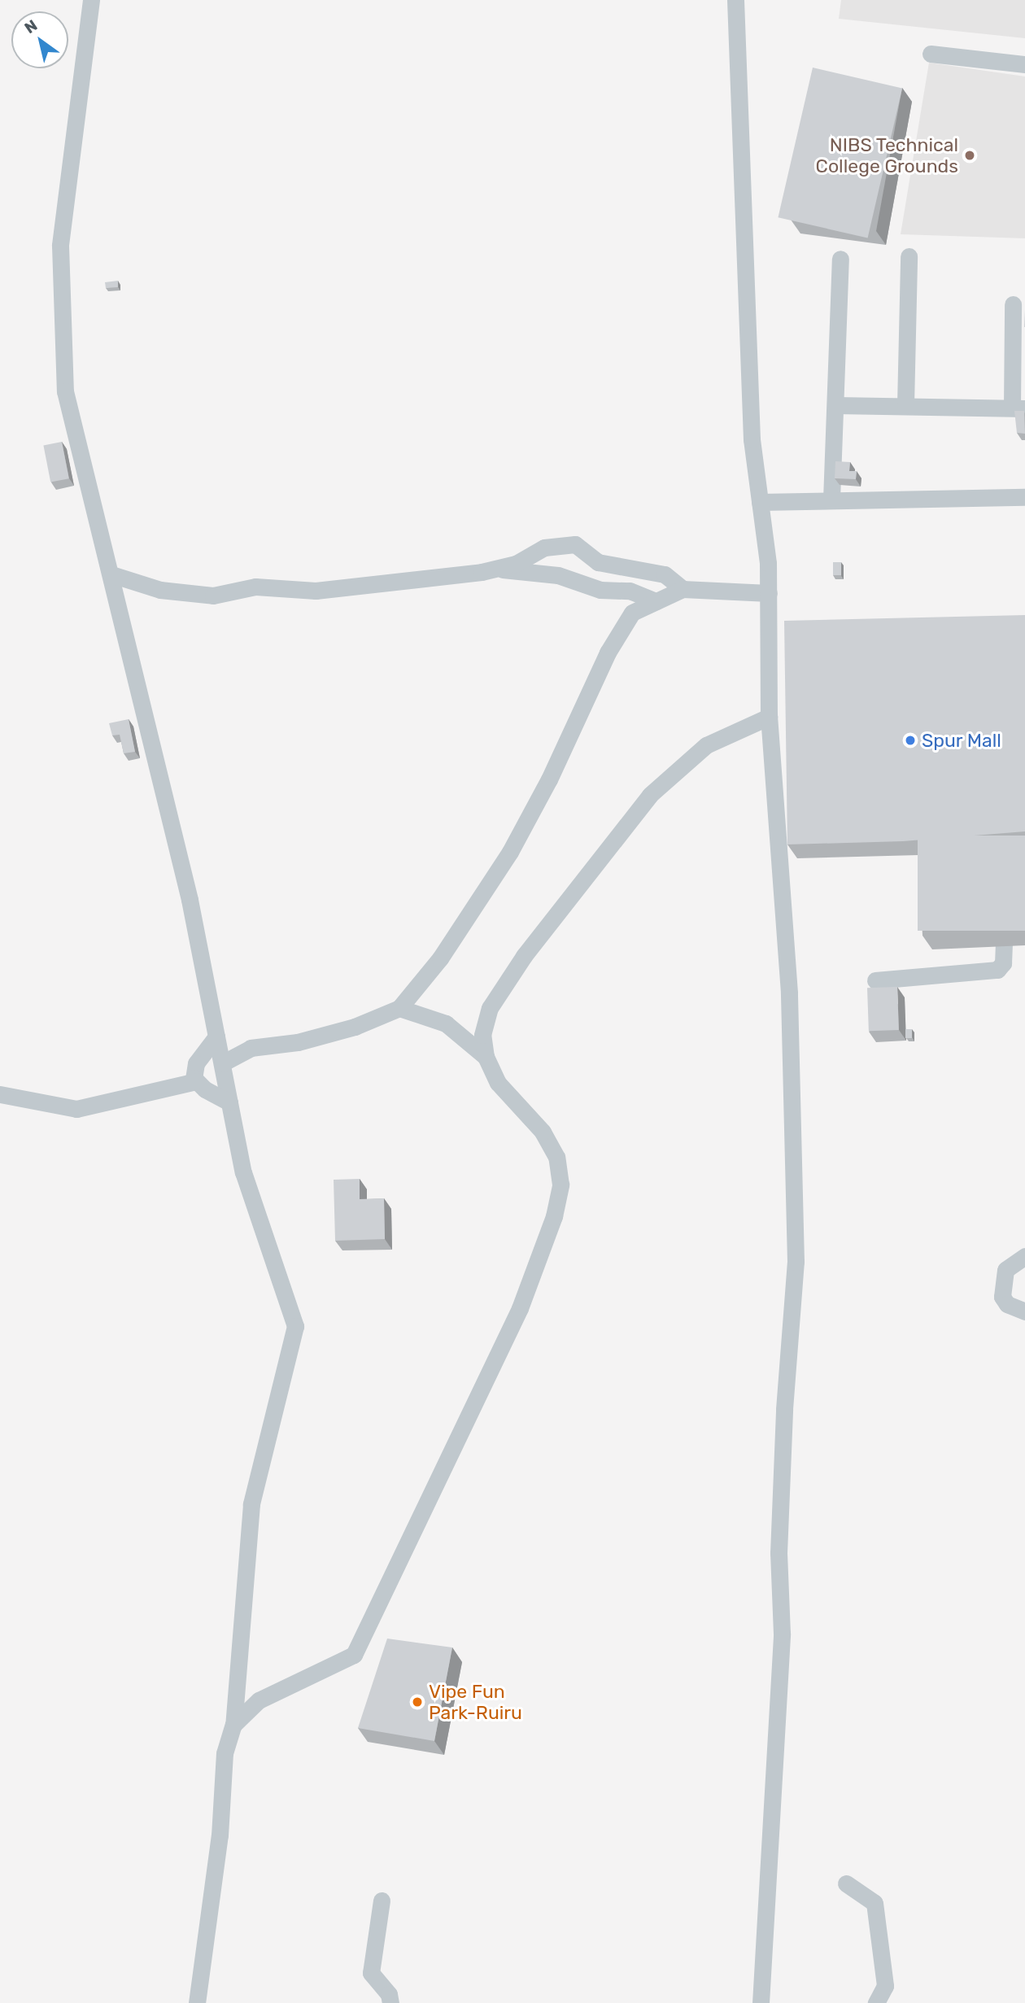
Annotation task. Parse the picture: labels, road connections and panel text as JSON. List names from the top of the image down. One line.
{"places":["NIBS Technical College Grounds","Spur Mall","Vipe Fun Park-Ruiru"],"north":"top left"}
